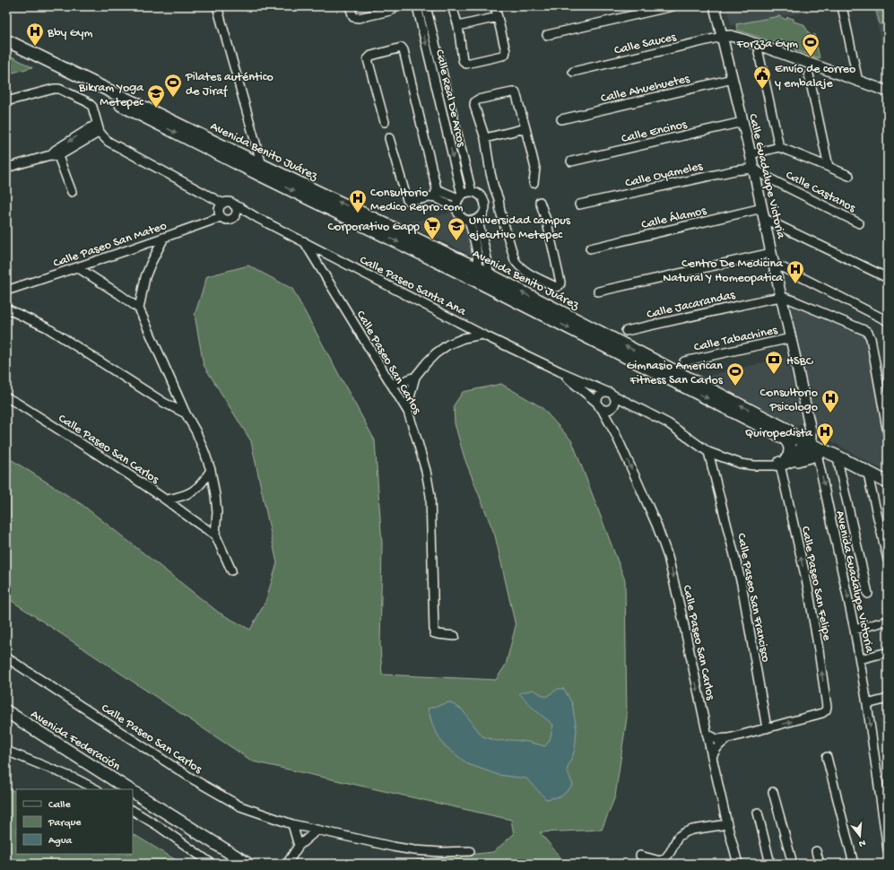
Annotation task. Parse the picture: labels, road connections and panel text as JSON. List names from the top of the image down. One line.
{"streets":{"main road":["Avenida Benito Juárez","Avenida Federación"],"street":["Calle Sauces","Calle Ahuehuetes","Calle Real De Arcos","Calle Encinos","Calle Oyameles","Calle Guadalupe Victoria","Calle Castanos","Calle Álamos","Calle Paseo San Mateo","Calle Paseo Santa Ana","Calle Jacarandas","Calle Tabachines","Calle Paseo San Carlos","Avenida Guadalupe Victoria","Calle Paseo San Felipe","Calle Paseo San Francisco"]},"crossings":[["Calle Sauces","Calle Guadalupe Victoria"],["Calle Ahuehuetes","Calle Guadalupe Victoria"],["Calle Encinos","Calle Guadalupe Victoria"],["Avenida Benito Juárez","Calle Guadalupe Victoria"],["Avenida Benito Juárez","Avenida Guadalupe Victoria"],["Calle Oyameles","Calle Guadalupe Victoria"],["Calle Oyameles","Calle Castanos"],["Calle Guadalupe Victoria","Calle Castanos"],["Calle Guadalupe Victoria","Calle Álamos"],["Calle Guadalupe Victoria","Calle Jacarandas"],["Calle Guadalupe Victoria","Calle Tabachines"],["Calle Guadalupe Victoria","Avenida Guadalupe Victoria"],["Calle Paseo San Mateo","Calle Paseo Santa Ana"],["Calle Paseo Santa Ana","Calle Paseo San Carlos"],["Calle Paseo Santa Ana","Calle Paseo San Felipe"],["Calle Paseo Santa Ana","Calle Paseo San Francisco"],["Calle Paseo San Felipe","Calle Paseo San Francisco"]],"places":{"hospital":["Bby Gym","Consultorio Medico Repro.com","Centro De Medicina Natural Y Homeopatica","Consultorio Psicologo","Quiropedista"],"sports":["Forzza Gym","Pilates auténtico de Jiraf","Gimnasio American Fitness San Carlos"],"public building":["Envío de correo y embalaje"],"school or university":["Bikram Yoga Metepec","Universidad campus ejecutivo Metepec"],"supermarket":["Corporativo Gapp"],"bank":["HSBC"]},"legend":["Calle","Parque","Agua"],"north":"bottom"}
